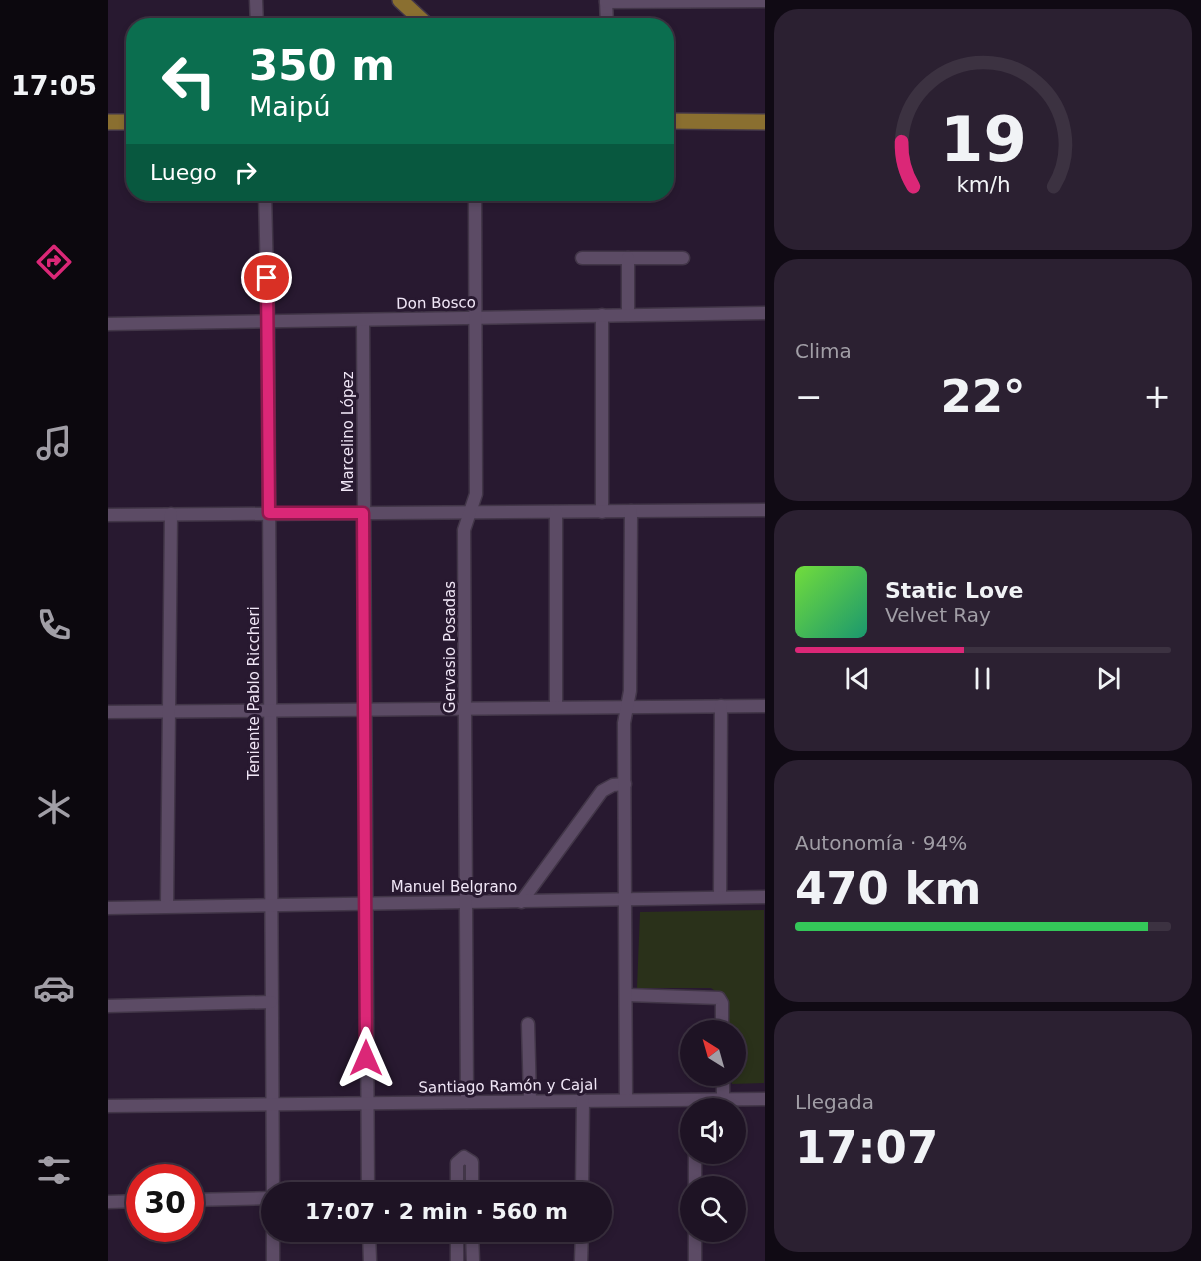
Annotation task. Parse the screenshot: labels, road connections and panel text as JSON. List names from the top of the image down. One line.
{"streets":{"street":["Don Bosco","Marcelino López","Gervasio Posadas","Teniente Pablo Riccheri","Manuel Belgrano","Santiago Ramón y Cajal"]},"crossings":[["Don Bosco","Marcelino López"],["Don Bosco","Gervasio Posadas"],["Don Bosco","Teniente Pablo Riccheri"],["Marcelino López","Manuel Belgrano"],["Marcelino López","Santiago Ramón y Cajal"],["Gervasio Posadas","Manuel Belgrano"],["Gervasio Posadas","Santiago Ramón y Cajal"],["Teniente Pablo Riccheri","Manuel Belgrano"],["Teniente Pablo Riccheri","Santiago Ramón y Cajal"]],"north":"top left","page":{"tabs":"17:05","turn":["350 m","Maipú"],"then":"Luego","tile":["Clima",["Autonomía · 94%","470 km"],["Llegada","17:07"]],"heat":["−","22°","+"],"song":["Static Love","Velvet Ray"],"limit":"30","trip":"17:07 · 2 min · 560 m","gauge":["19","km/h"]}}
